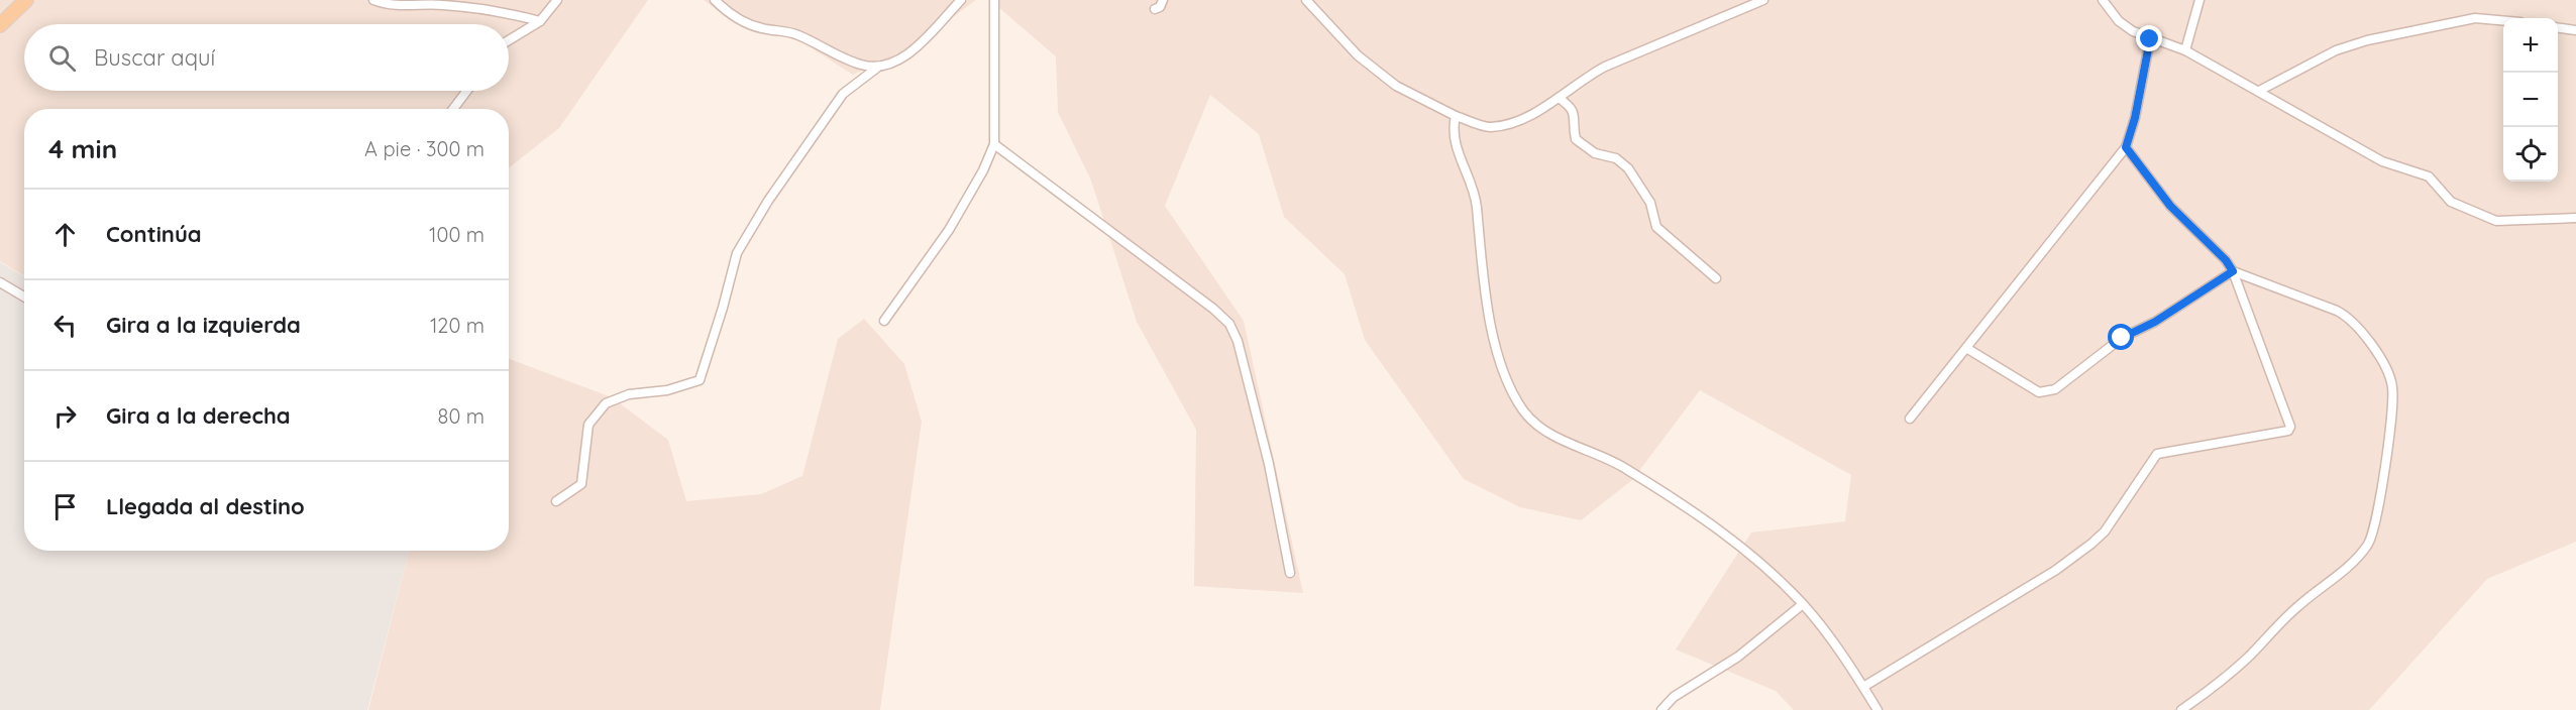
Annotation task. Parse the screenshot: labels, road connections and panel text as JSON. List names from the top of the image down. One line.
{"page":{"map_buttons":["+","−"],"search":"Buscar aquí","heading":["4 min","A pie · 300 m"],"list":[["Continúa","100 m"],["Gira a la izquierda","120 m"],["Gira a la derecha","80 m"],"Llegada al destino"]}}
